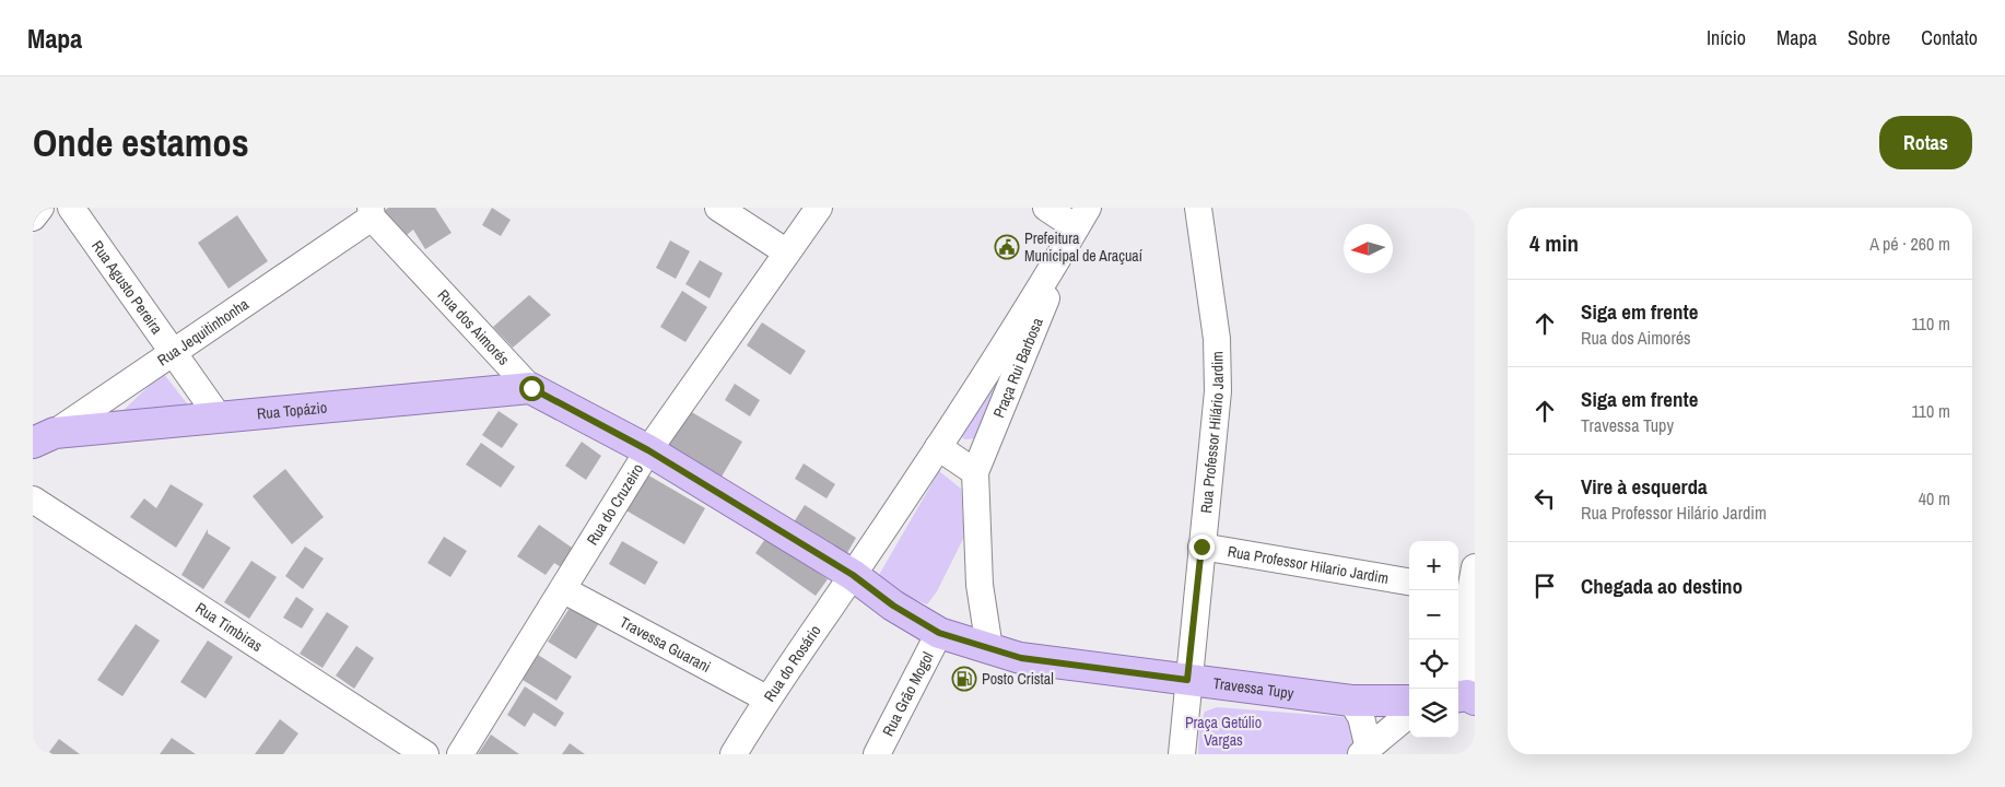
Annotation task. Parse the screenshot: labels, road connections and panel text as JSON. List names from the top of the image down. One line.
{"streets":{"main road":["Rua dos Aimorés","Rua Topázio","Travessa Tupy"],"street":["Rua Agusto Pereira","Rua Jequitinhonha","Praça Rui Barbosa","Rua Professor Hilário Jardim","Rua do Cruzeiro","Rua Professor Hilario Jardim","Rua Timbiras","Travessa Guarani","Rua do Rosário","Rua Grão Mogol"]},"crossings":[["Rua Agusto Pereira","Rua Jequitinhonha"],["Rua Agusto Pereira","Rua Topázio"],["Rua dos Aimorés","Rua Jequitinhonha"],["Rua dos Aimorés","Praça Rui Barbosa"],["Rua dos Aimorés","Rua Topázio"],["Rua dos Aimorés","Rua do Cruzeiro"],["Rua dos Aimorés","Rua do Rosário"],["Rua dos Aimorés","Travessa Tupy"],["Rua Jequitinhonha","Rua Topázio"],["Praça Rui Barbosa","Rua do Rosário"],["Praça Rui Barbosa","Travessa Tupy"],["Rua Professor Hilário Jardim","Rua Professor Hilario Jardim"],["Rua Professor Hilário Jardim","Travessa Tupy"],["Rua do Cruzeiro","Travessa Guarani"],["Travessa Guarani","Rua do Rosário"],["Rua do Rosário","Travessa Tupy"],["Travessa Tupy","Rua Grão Mogol"]],"parks":["Praça Getúlio Vargas"],"places":{"public building":["Prefeitura Municipal de Araçuaí"],"fuel station":["Posto Cristal"]},"north":"left","page":{"header":"Mapa","nav":["Início","Mapa","Sobre","Contato"],"buttons":"Rotas","title":"Onde estamos","heading":["4 min","A pé · 260 m"],"list":[["Siga em frente","Rua dos Aimorés","110 m"],["Siga em frente","Travessa Tupy","110 m"],["Vire à esquerda","Rua Professor Hilário Jardim","40 m"],"Chegada ao destino"],"map_buttons":["+","−"]}}
